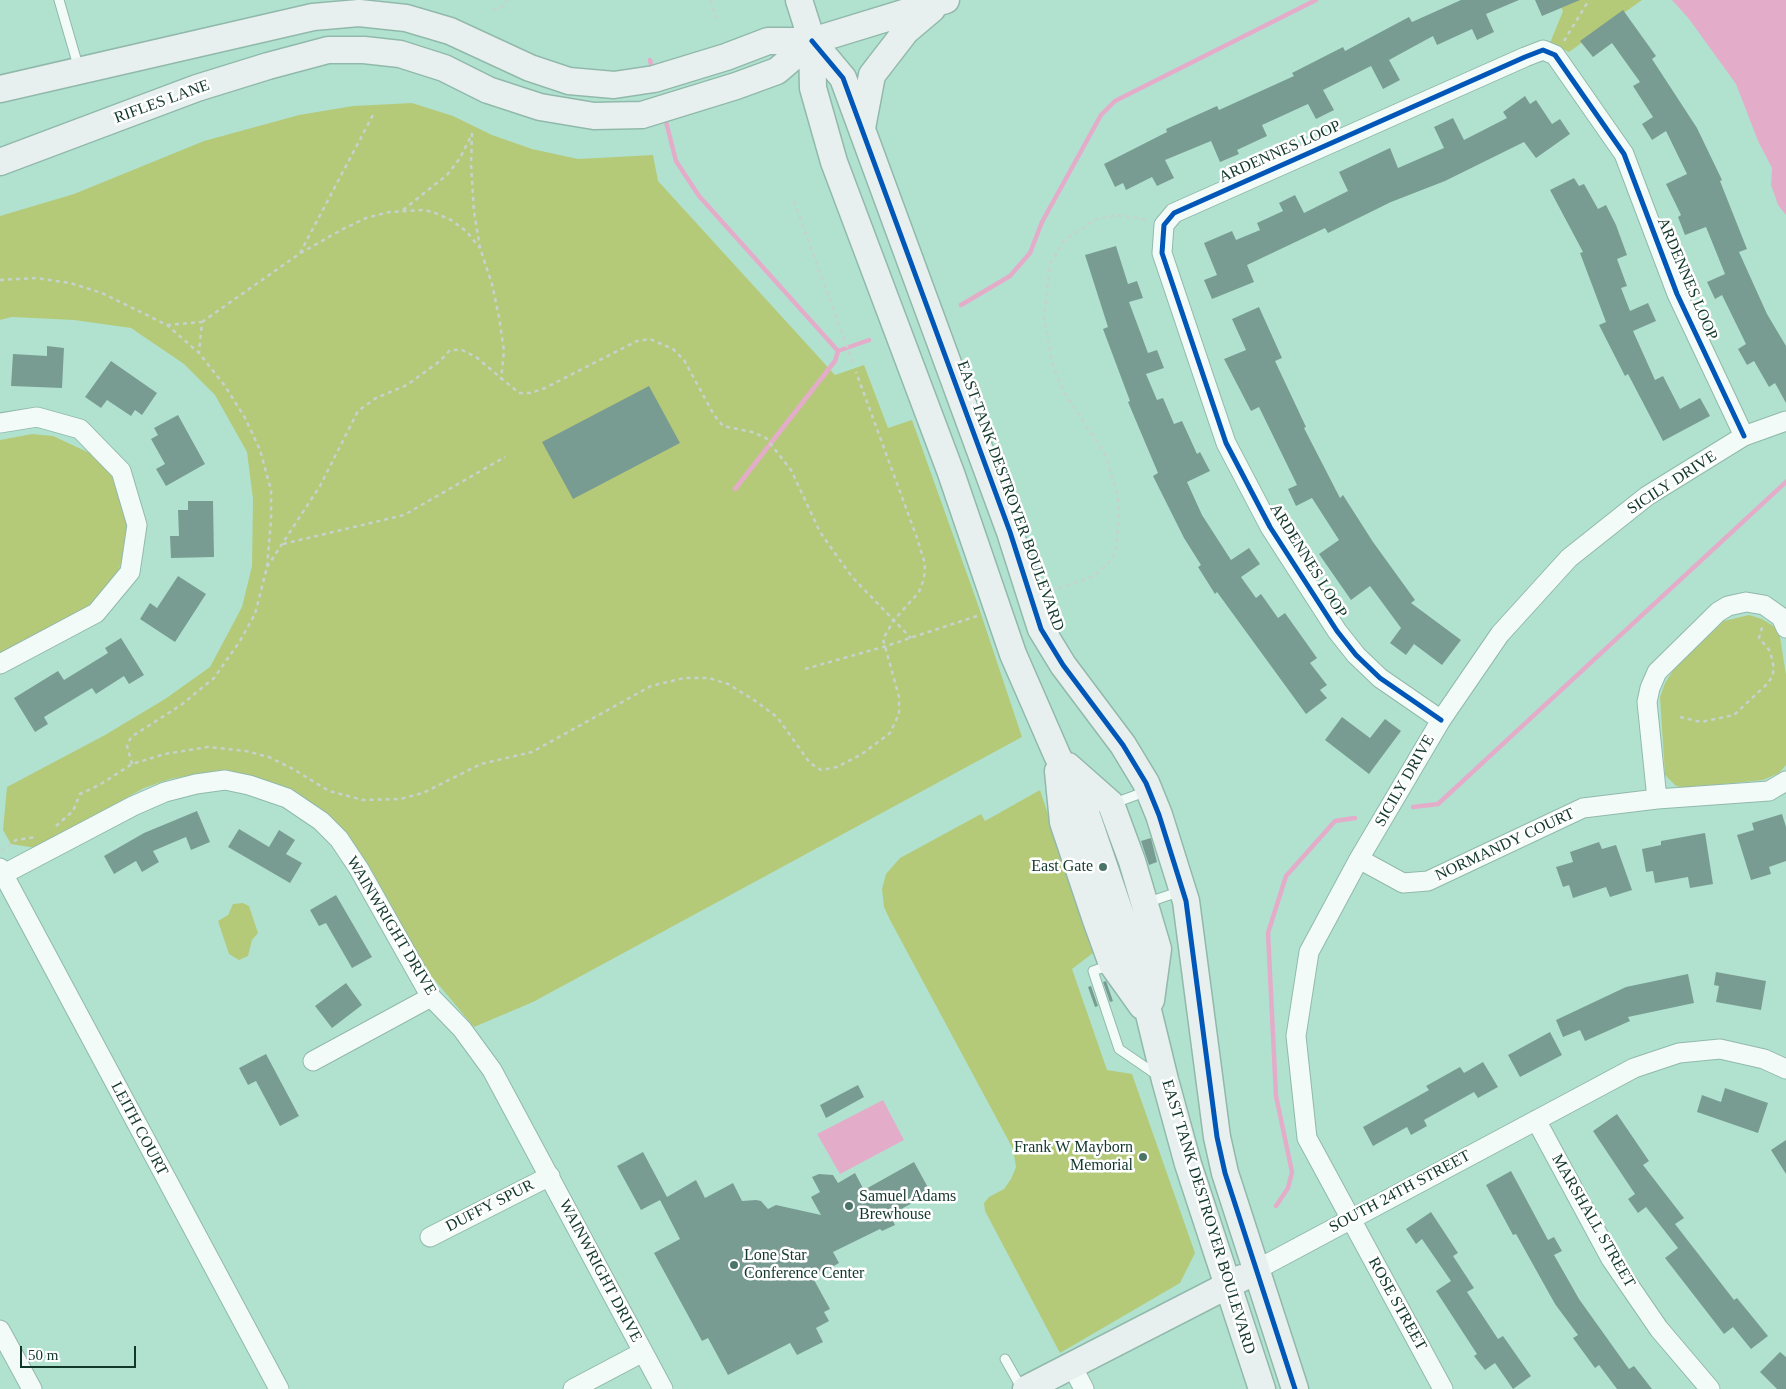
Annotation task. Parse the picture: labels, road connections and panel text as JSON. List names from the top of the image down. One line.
{"streets":{"street":["RIFLES LANE","ARDENNES LOOP","SICILY DRIVE","EAST TANK DESTROYER BOULEVARD","NORMANDY COURT","WAINWRIGHT DRIVE","LEITH COURT","SOUTH 24TH STREET","DUFFY SPUR","MARSHALL STREET","ROSE STREET"]},"crossings":[["RIFLES LANE","EAST TANK DESTROYER BOULEVARD"],["ARDENNES LOOP","SICILY DRIVE"],["SICILY DRIVE","NORMANDY COURT"],["SICILY DRIVE","SOUTH 24TH STREET"],["SICILY DRIVE","ROSE STREET"],["EAST TANK DESTROYER BOULEVARD","SOUTH 24TH STREET"],["WAINWRIGHT DRIVE","LEITH COURT"],["WAINWRIGHT DRIVE","DUFFY SPUR"],["SOUTH 24TH STREET","MARSHALL STREET"],["SOUTH 24TH STREET","ROSE STREET"]],"places":["East Gate","Frank W Mayborn Memorial","Samuel Adams Brewhouse","Lone Star Conference Center"],"scale_bar":"50 m"}
